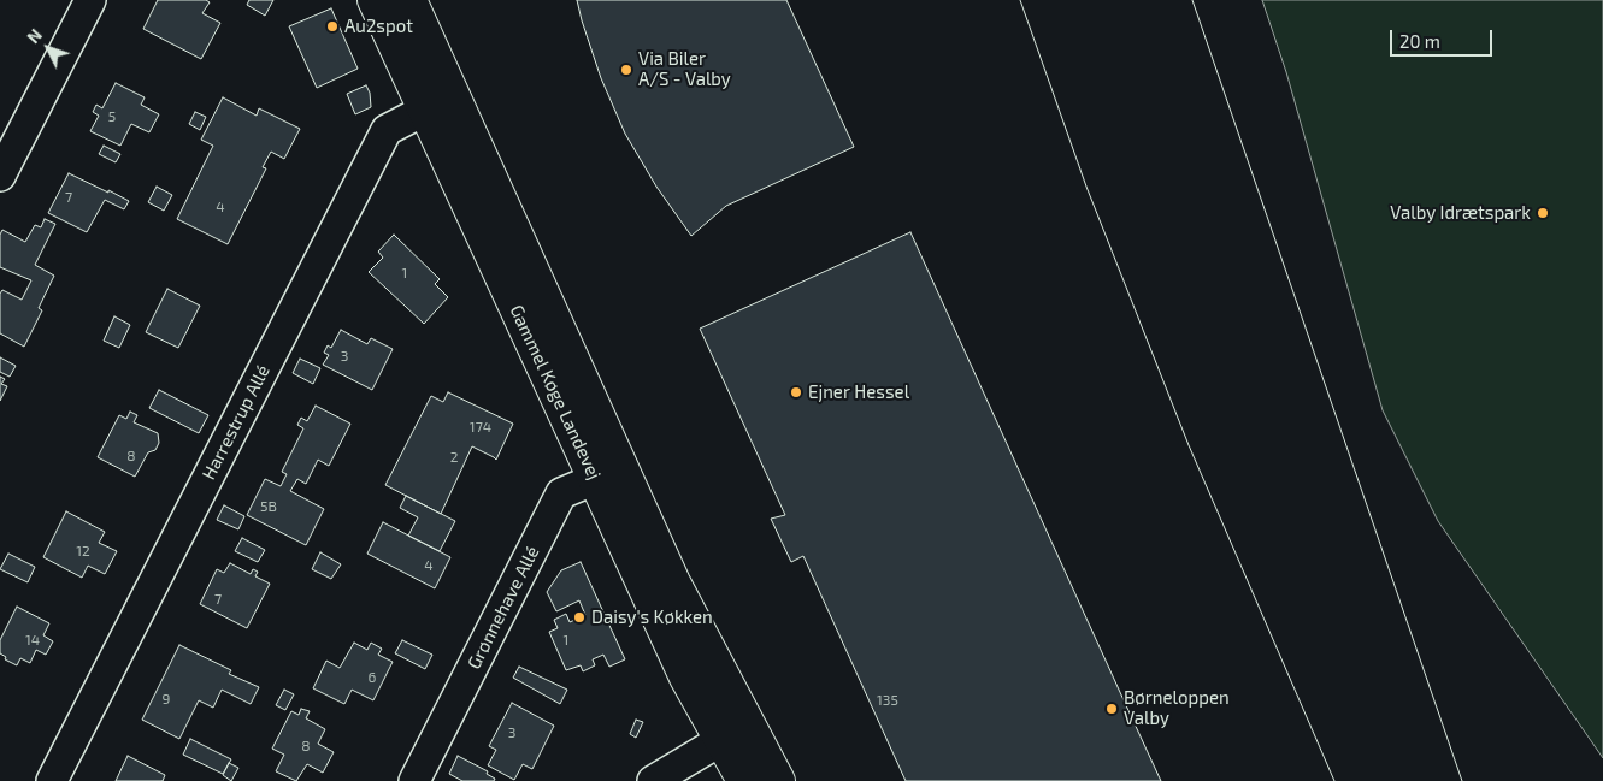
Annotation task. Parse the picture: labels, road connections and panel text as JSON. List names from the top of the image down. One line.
{"streets":{"main road":["Gammel Køge Landevej"],"street":["Harrestrup Allé","Grønnehave Allé"]},"crossings":[["Gammel Køge Landevej","Harrestrup Allé"],["Gammel Køge Landevej","Grønnehave Allé"]],"places":["Au2spot","Via Biler A/S - Valby","Valby Idrætspark","Ejner Hessel","Daisy's Køkken","Børneloppen Valby"],"house_numbers":["5","7","4","1","3","174","8","2","5B","12","4","7","14","1","6","9","135","3","8"],"scale_bar":"20 m","north":"top left"}
